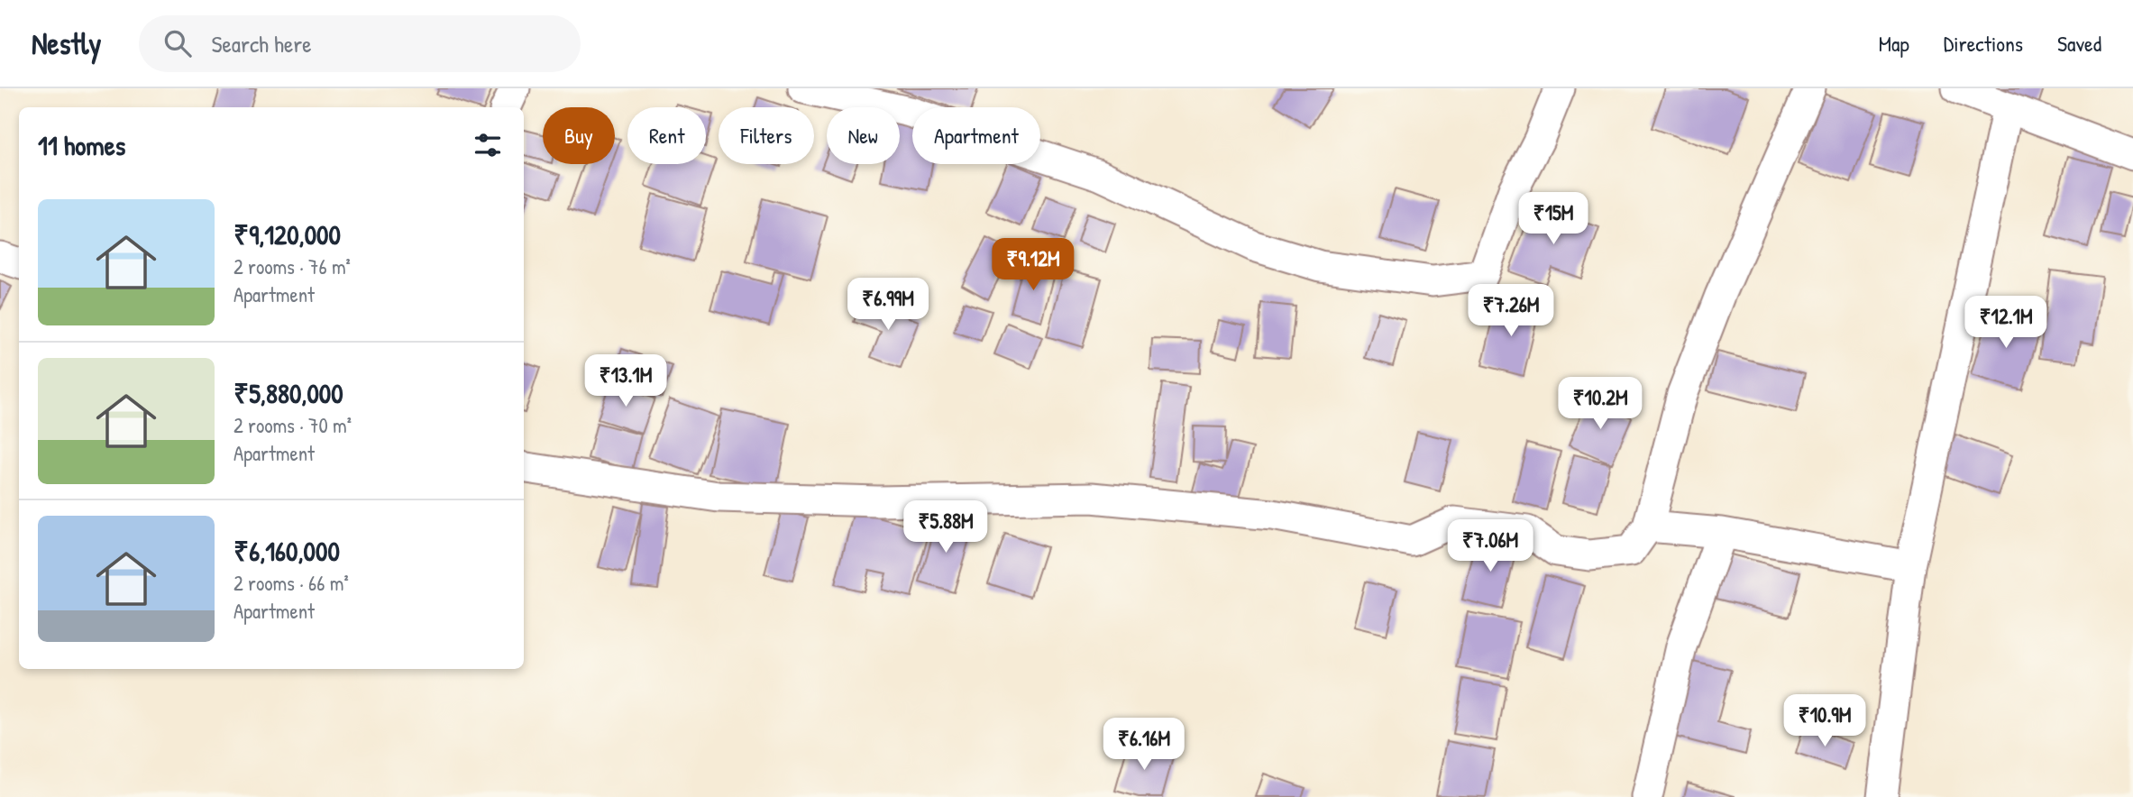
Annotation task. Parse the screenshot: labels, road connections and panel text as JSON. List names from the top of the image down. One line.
{"page":{"header":"Nestly","search":"Search here","nav":["Map","Directions","Saved"],"chip":["Buy","Rent","Filters","New","Apartment"],"heading":"11 homes","list":[{"name":"₹9,120,000","note":"2 rooms · 76 m² · Apartment"},{"name":"₹5,880,000","note":"2 rooms · 70 m² · Apartment"},{"name":"₹6,160,000","note":"2 rooms · 66 m² · Apartment"}],"price":["₹15M","₹9.12M","₹6.99M","₹7.26M","₹12.1M","₹13.1M","₹10.2M","₹5.88M","₹7.06M","₹10.9M","₹6.16M"]}}
